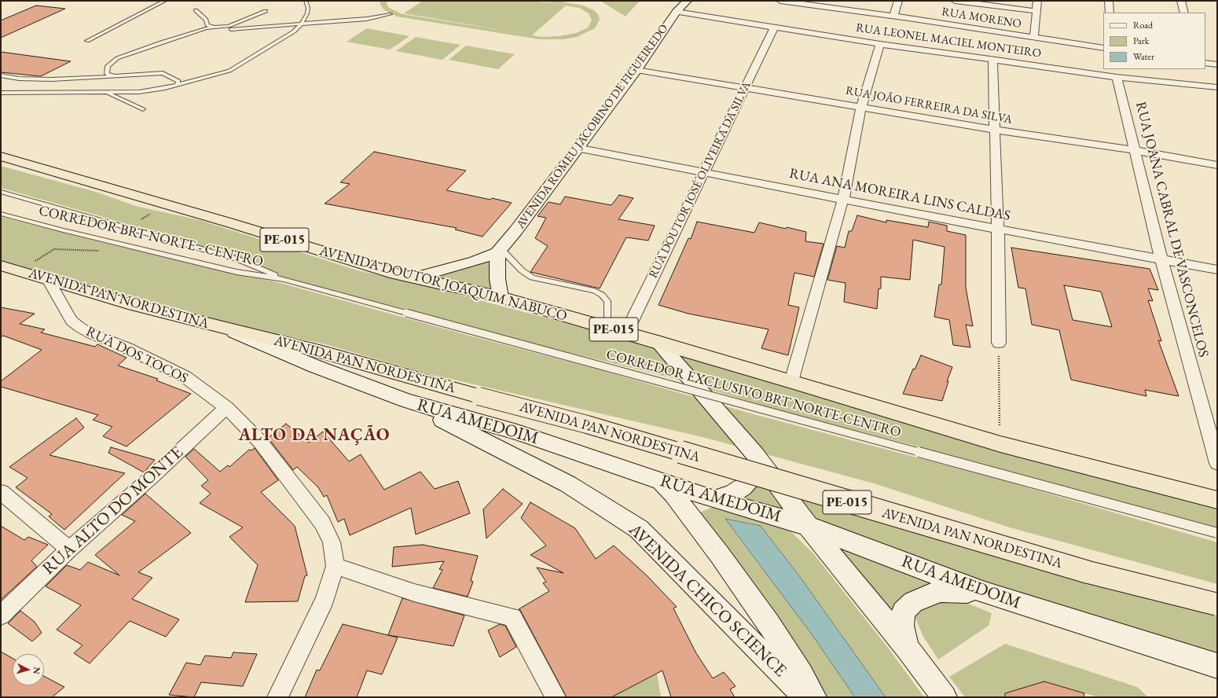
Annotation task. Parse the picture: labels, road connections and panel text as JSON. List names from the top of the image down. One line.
{"streets":{"highway":["PE-015","AVENIDA DOUTOR JOAQUIM NABUCO","AVENIDA PAN NORDESTINA"],"main road":["AVENIDA ROMEU JACOBINO DE FIGUEIREDO","RUA AMEDOIM","AVENIDA CHICO SCIENCE"],"street":["RUA MORENO","RUA LEONEL MACIEL MONTEIRO","RUA JOÃO FERREIRA DA SILVA","RUA DOUTOR JOSÉ OLIVEIRA DA SILVA","RUA ANA MOREIRA LINS CALDAS","RUA JOANA CABRAL DE VASCONCELOS","RUA DOS TOCOS","RUA ALTO DO MONTE"],"lane":["CORREDOR BRT NORTE - CENTRO","CORREDOR EXCLUSIVO BRT NORTE-CENTRO"]},"crossings":[["RUA LEONEL MACIEL MONTEIRO","AVENIDA ROMEU JACOBINO DE FIGUEIREDO"],["RUA LEONEL MACIEL MONTEIRO","RUA DOUTOR JOSÉ OLIVEIRA DA SILVA"],["RUA LEONEL MACIEL MONTEIRO","RUA JOANA CABRAL DE VASCONCELOS"],["RUA JOÃO FERREIRA DA SILVA","AVENIDA ROMEU JACOBINO DE FIGUEIREDO"],["RUA JOÃO FERREIRA DA SILVA","RUA DOUTOR JOSÉ OLIVEIRA DA SILVA"],["RUA JOÃO FERREIRA DA SILVA","RUA JOANA CABRAL DE VASCONCELOS"],["AVENIDA ROMEU JACOBINO DE FIGUEIREDO","RUA ANA MOREIRA LINS CALDAS"],["AVENIDA ROMEU JACOBINO DE FIGUEIREDO","AVENIDA DOUTOR JOAQUIM NABUCO"],["RUA DOUTOR JOSÉ OLIVEIRA DA SILVA","RUA ANA MOREIRA LINS CALDAS"],["RUA DOUTOR JOSÉ OLIVEIRA DA SILVA","AVENIDA DOUTOR JOAQUIM NABUCO"],["RUA ANA MOREIRA LINS CALDAS","RUA JOANA CABRAL DE VASCONCELOS"],["CORREDOR BRT NORTE - CENTRO","CORREDOR EXCLUSIVO BRT NORTE-CENTRO"],["PE-015","AVENIDA DOUTOR JOAQUIM NABUCO"],["AVENIDA PAN NORDESTINA","RUA DOS TOCOS"],["AVENIDA PAN NORDESTINA","RUA AMEDOIM"],["RUA DOS TOCOS","RUA ALTO DO MONTE"],["RUA AMEDOIM","AVENIDA CHICO SCIENCE"]],"districts":["ALTO DA NAÇÃO"],"legend":["Road","Park","Water"],"north":"right"}
